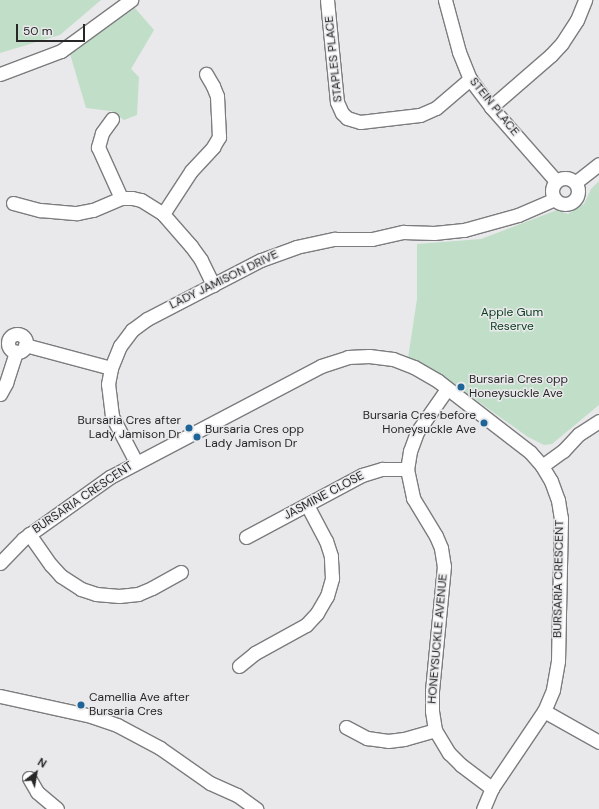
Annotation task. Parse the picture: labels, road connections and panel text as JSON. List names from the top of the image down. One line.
{"streets":{"street":["STAPLES PLACE","STEIN PLACE","LADY JAMISON DRIVE","JASMINE CLOSE","BURSARIA CRESCENT","HONEYSUCKLE AVENUE"]},"crossings":[["STAPLES PLACE","STEIN PLACE"],["STEIN PLACE","LADY JAMISON DRIVE"],["LADY JAMISON DRIVE","BURSARIA CRESCENT"],["JASMINE CLOSE","HONEYSUCKLE AVENUE"],["BURSARIA CRESCENT","HONEYSUCKLE AVENUE"]],"parks":["Apple Gum Reserve"],"places":["Bursaria Cres opp Honeysuckle Ave","Bursaria Cres before Honeysuckle Ave","Bursaria Cres after Lady Jamison Dr","Bursaria Cres opp Lady Jamison Dr","Camellia Ave after Bursaria Cres"],"scale_bar":"50 m","north":"top right"}
